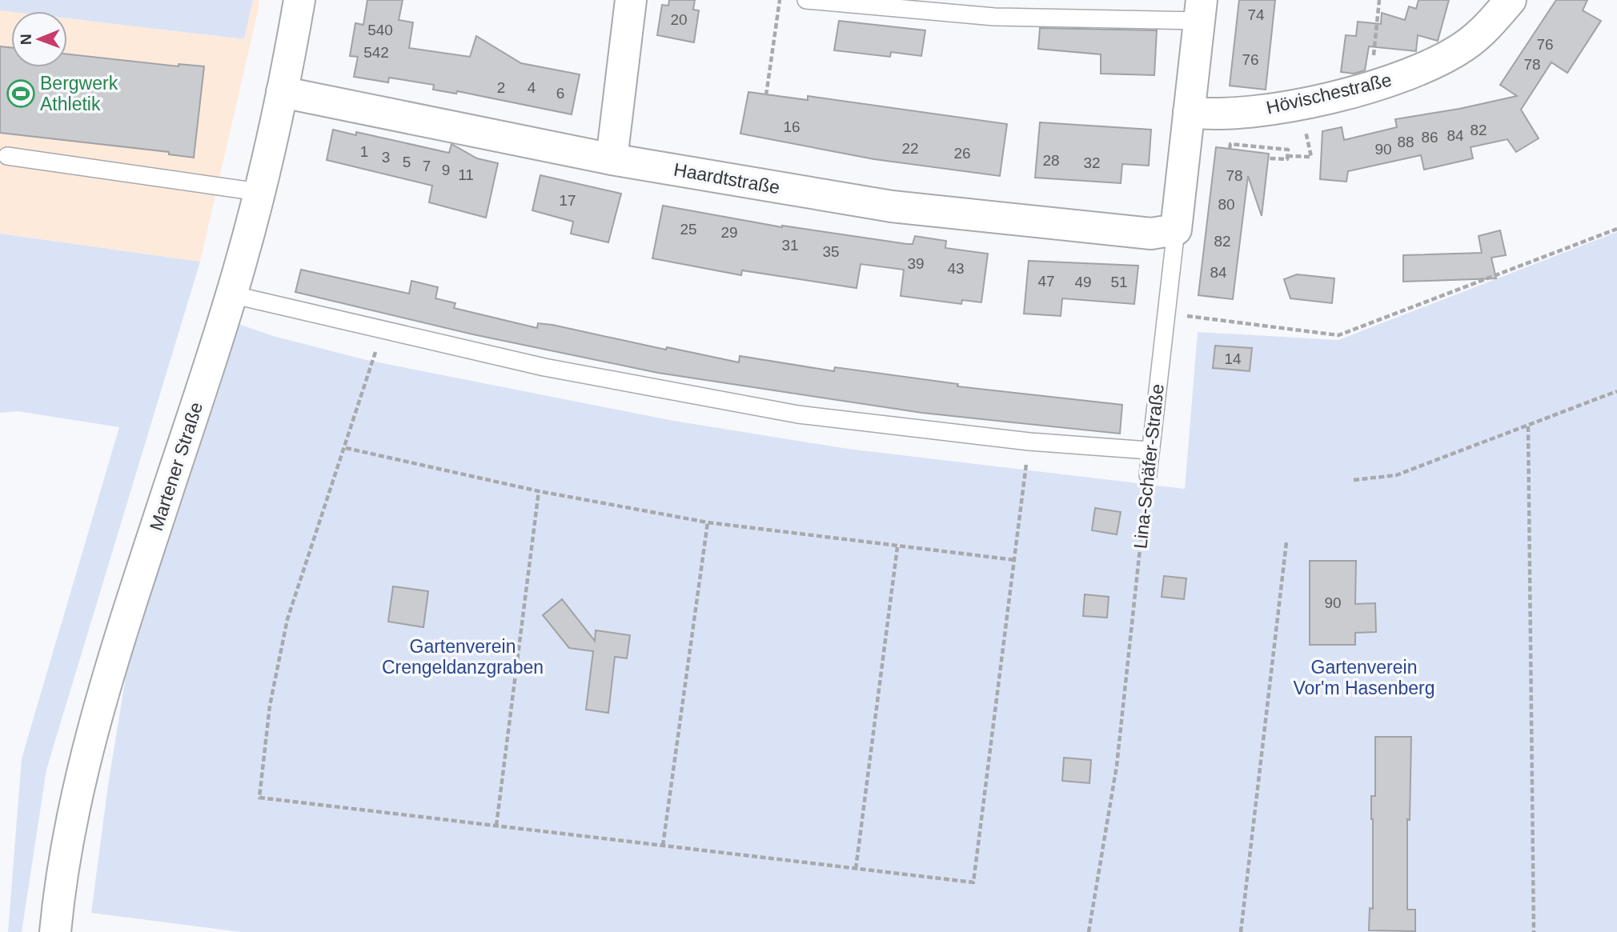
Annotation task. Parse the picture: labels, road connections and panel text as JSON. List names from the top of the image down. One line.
{"streets":{"street":["Hövischestraße","Haardtstraße","Martener Straße","Lina-Schäfer-Straße"]},"crossings":[["Hövischestraße","Lina-Schäfer-Straße"],["Haardtstraße","Martener Straße"],["Haardtstraße","Lina-Schäfer-Straße"]],"parks":["Gartenverein Crengeldanzgraben","Gartenverein Vor'm Hasenberg"],"places":{"sports":["Bergwerk Athletik"]},"house_numbers":["74","20","540","76","542","76","78","2","4","6","16","82","84","86","88","22","90","1","26","3","28","5","32","7","9","11","78","17","80","25","29","82","31","35","39","43","84","47","49","51","14","90"],"north":"left"}
